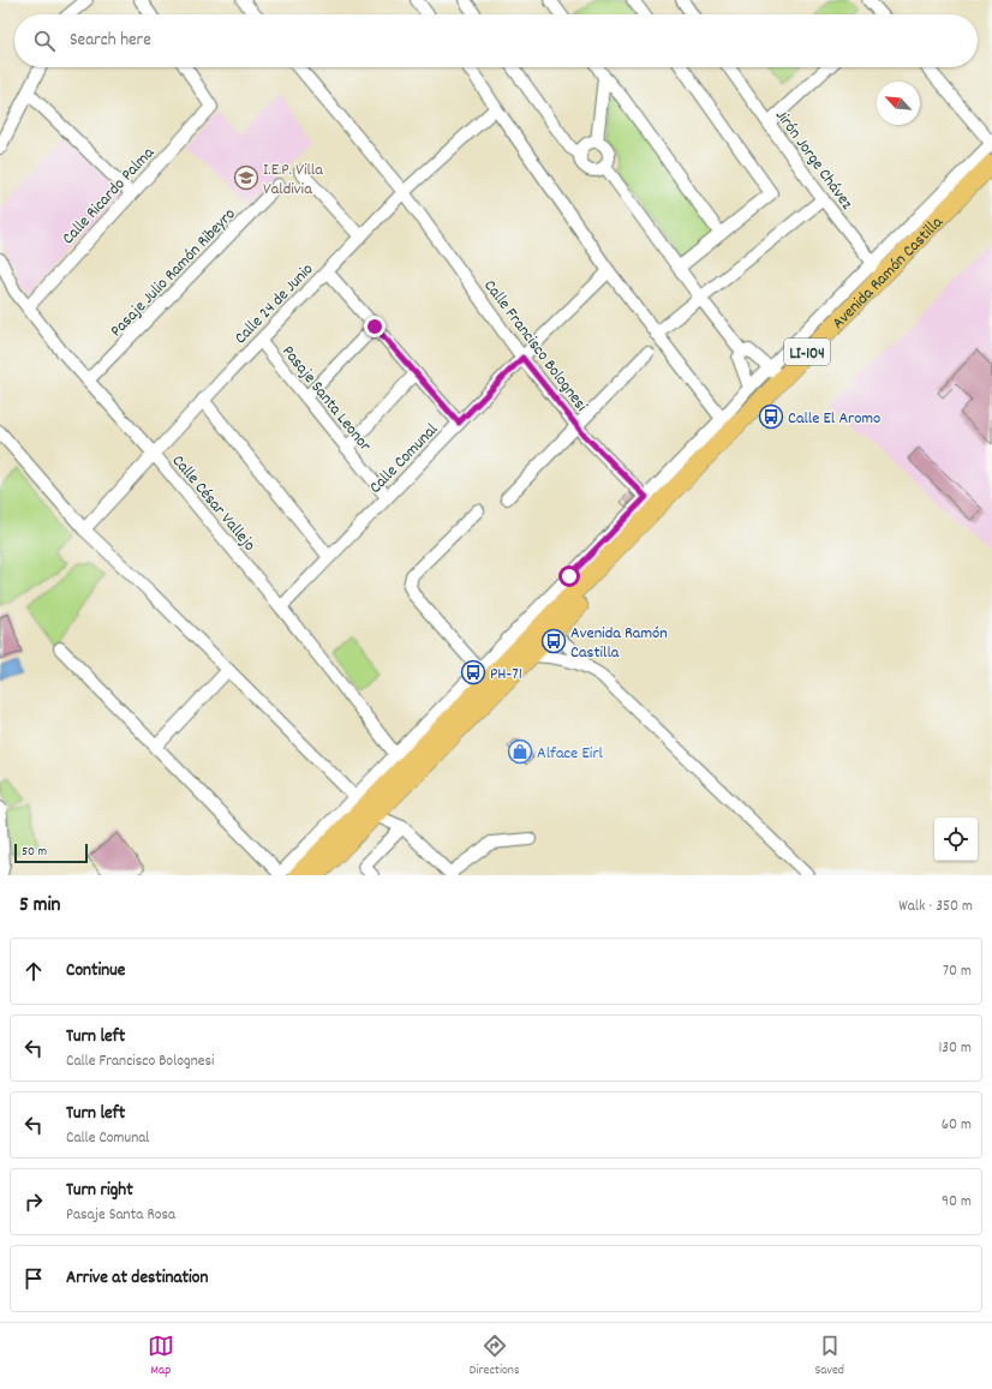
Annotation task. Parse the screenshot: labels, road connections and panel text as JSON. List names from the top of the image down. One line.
{"streets":{"highway":["Avenida Ramón Castilla","LI-104"],"street":["Jirón Jorge Chávez","Calle Ricardo Palma","Pasaje Julio Ramón Ribeyro","Calle 24 de Junio","Calle Francisco Bolognesi","Pasaje Santa Leonor","Calle Comunal","Calle César Vallejo"]},"crossings":[["Jirón Jorge Chávez","Avenida Ramón Castilla"],["Calle Ricardo Palma","Calle César Vallejo"],["Pasaje Julio Ramón Ribeyro","Calle César Vallejo"],["Avenida Ramón Castilla","Calle Francisco Bolognesi"],["Avenida Ramón Castilla","Calle César Vallejo"],["Calle 24 de Junio","Calle Francisco Bolognesi"],["Calle 24 de Junio","Pasaje Santa Leonor"],["Calle 24 de Junio","Calle César Vallejo"],["Calle Francisco Bolognesi","Calle Comunal"],["Pasaje Santa Leonor","Calle Comunal"],["Calle Comunal","Calle César Vallejo"]],"places":{"school or university":["I.E.P. Villa Valdivia"],"bus stop":["Calle El Aromo","Avenida Ramón Castilla","PH-71"],"shop":["Alface Eirl"]},"scale_bar":"50 m","north":"top left","page":{"search":"Search here","scale":"50 m","heading":["5 min","Walk · 350 m"],"list":[["Continue","70 m"],["Turn left","Calle Francisco Bolognesi","130 m"],["Turn left","Calle Comunal","60 m"],["Turn right","Pasaje Santa Rosa","90 m"],"Arrive at destination"],"nav":["Map","Directions","Saved"]}}
